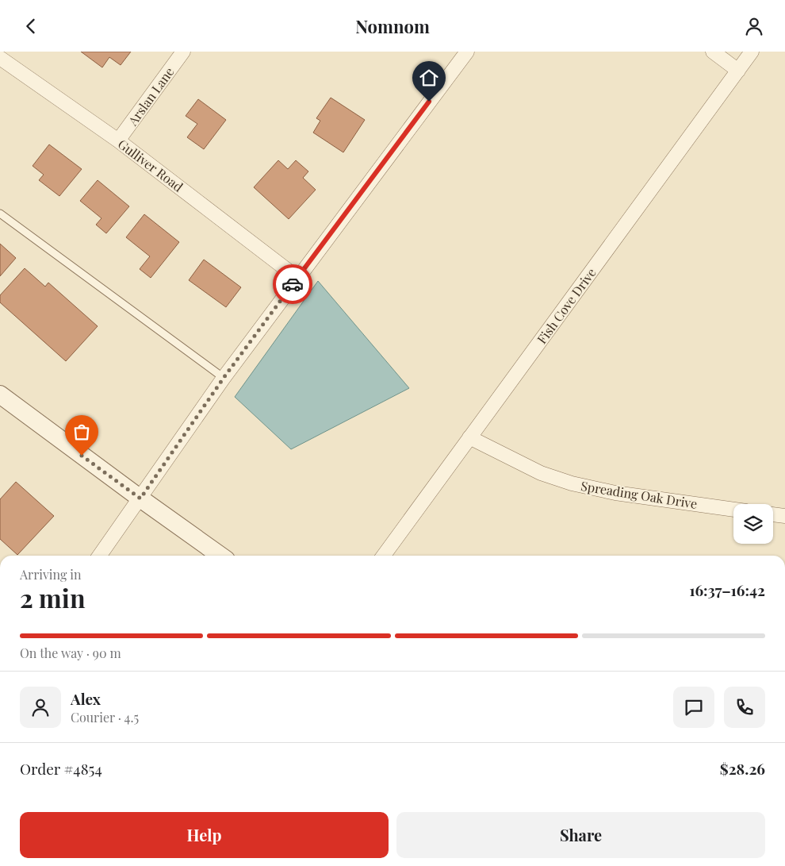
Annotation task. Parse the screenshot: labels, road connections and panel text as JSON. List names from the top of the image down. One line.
{"streets":{"street":["Arslan Lane","Gulliver Road","Fish Cove Drive","Spreading Oak Drive"]},"crossings":[["Arslan Lane","Gulliver Road"],["Fish Cove Drive","Spreading Oak Drive"]],"page":{"header":"Nomnom","heading":["2 min","Arriving in","16:37–16:42"],"panel":["Alex","Courier · 4.5","Order #4854","$28.26"],"bar":"On the way · 90 m","buttons":["Help","Share"]}}
